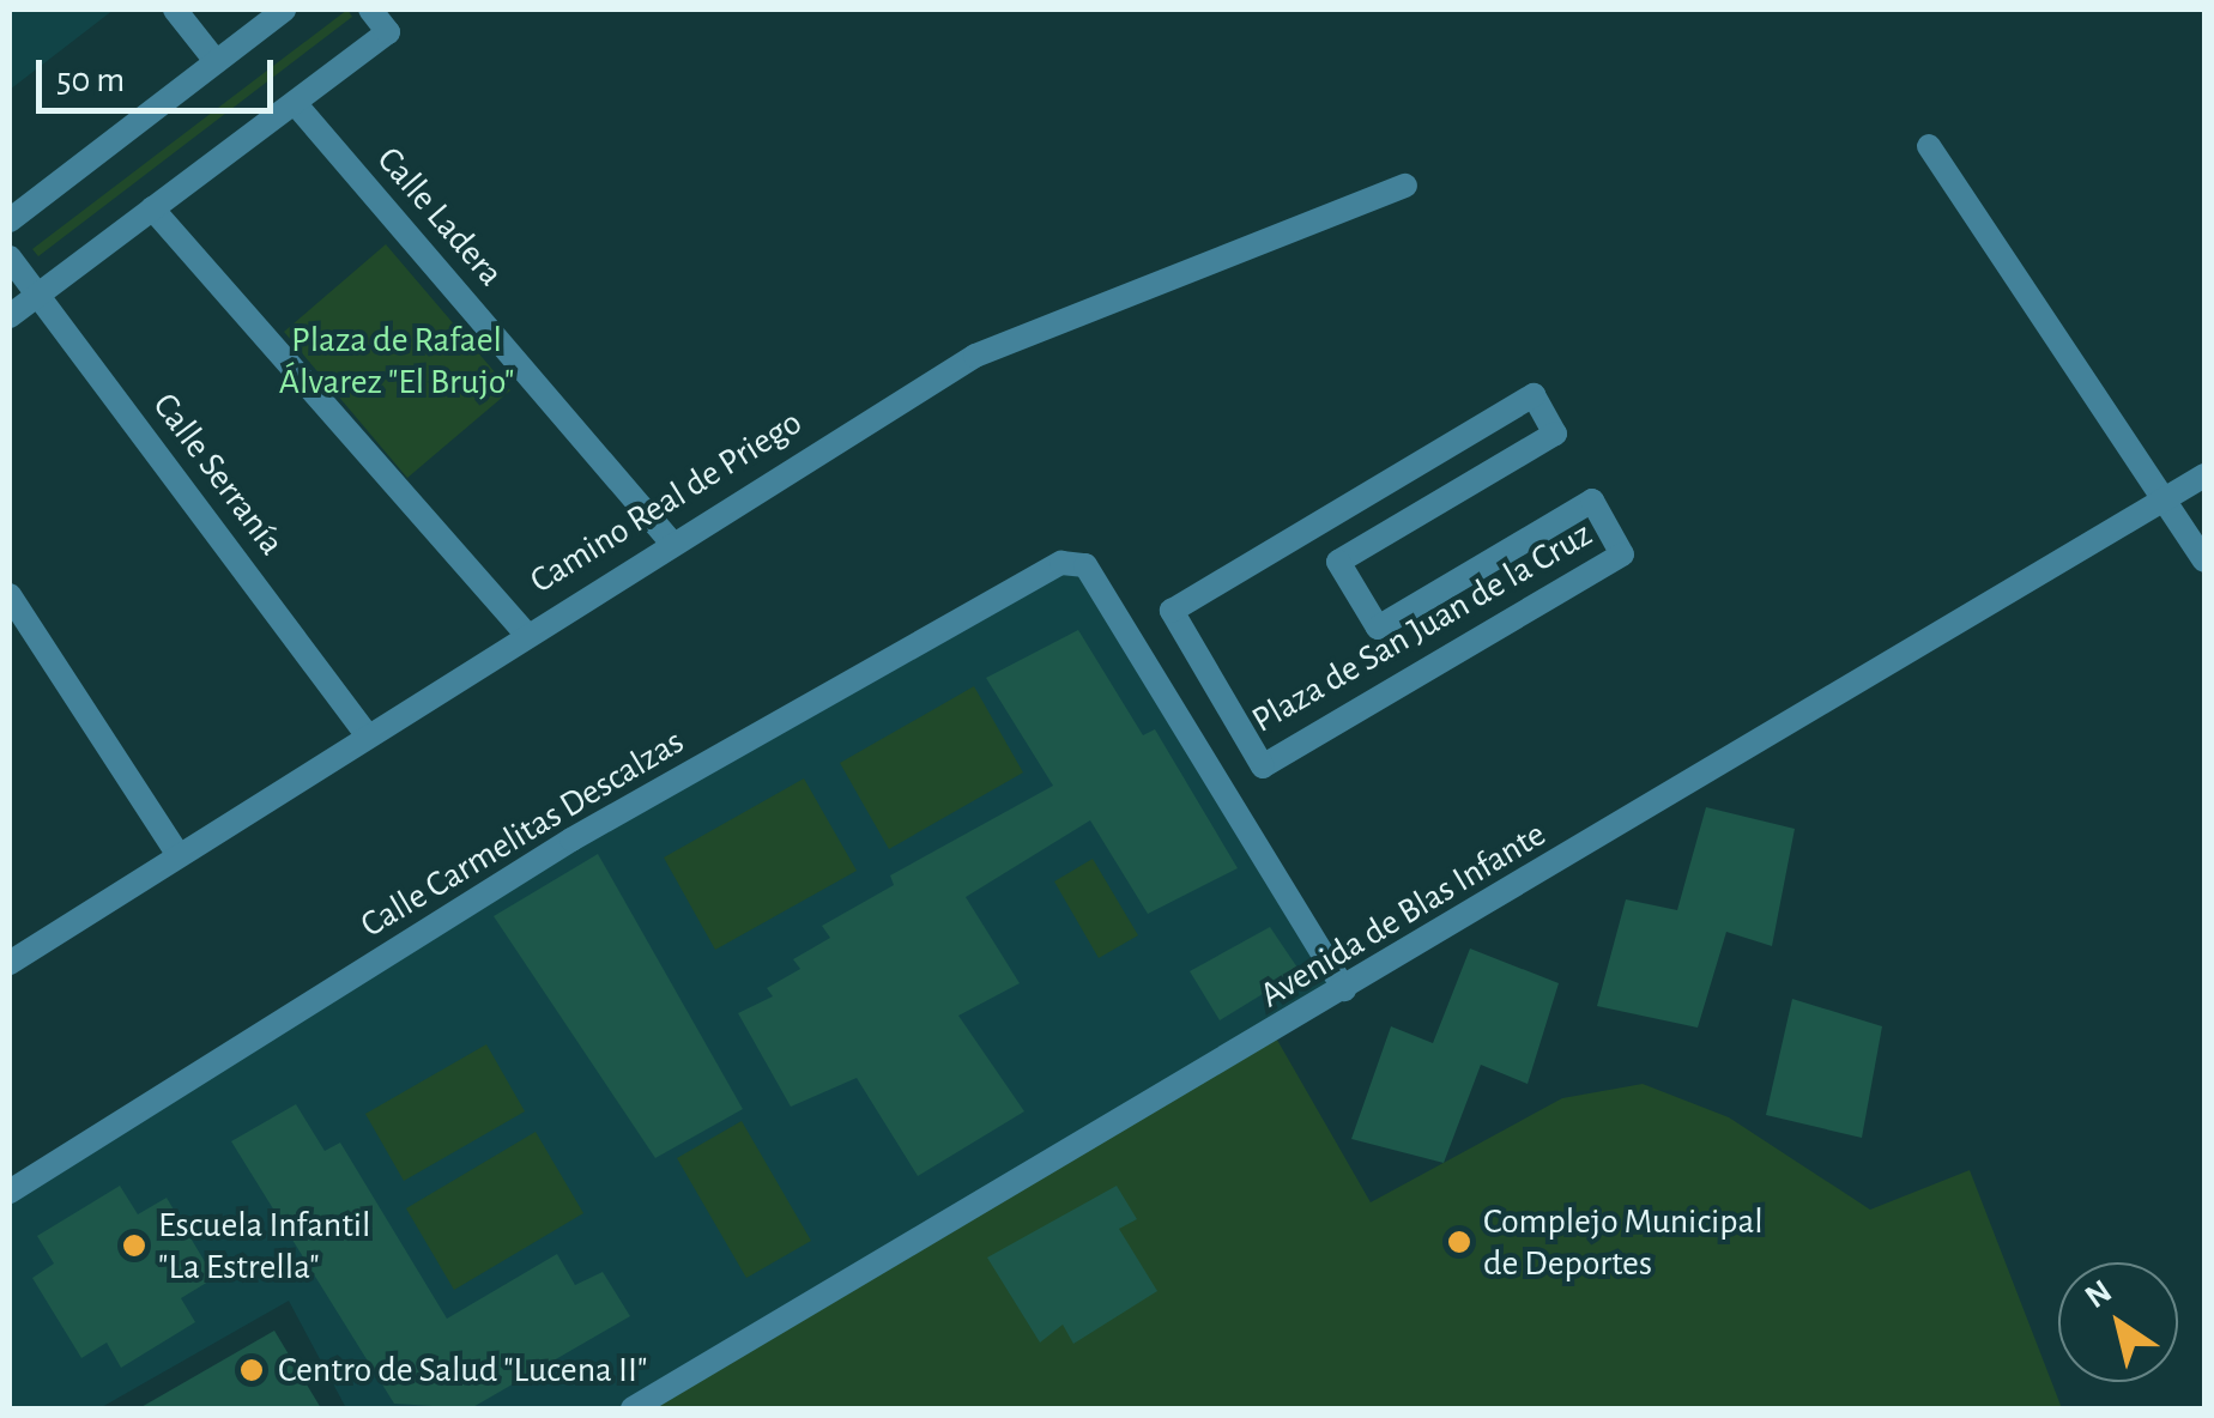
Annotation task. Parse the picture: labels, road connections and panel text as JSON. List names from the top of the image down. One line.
{"streets":{"street":["Calle Ladera","Calle Serranía","Camino Real de Priego","Plaza de San Juan de la Cruz","Calle Carmelitas Descalzas","Avenida de Blas Infante"]},"crossings":[["Calle Ladera","Camino Real de Priego"],["Calle Serranía","Camino Real de Priego"],["Calle Carmelitas Descalzas","Avenida de Blas Infante"]],"parks":["Plaza de Rafael Álvarez \"El Brujo\""],"places":["Complejo Municipal de Deportes","Escuela Infantil \"La Estrella\"","Centro de Salud \"Lucena II\""],"scale_bar":"50 m","north":"top left"}
